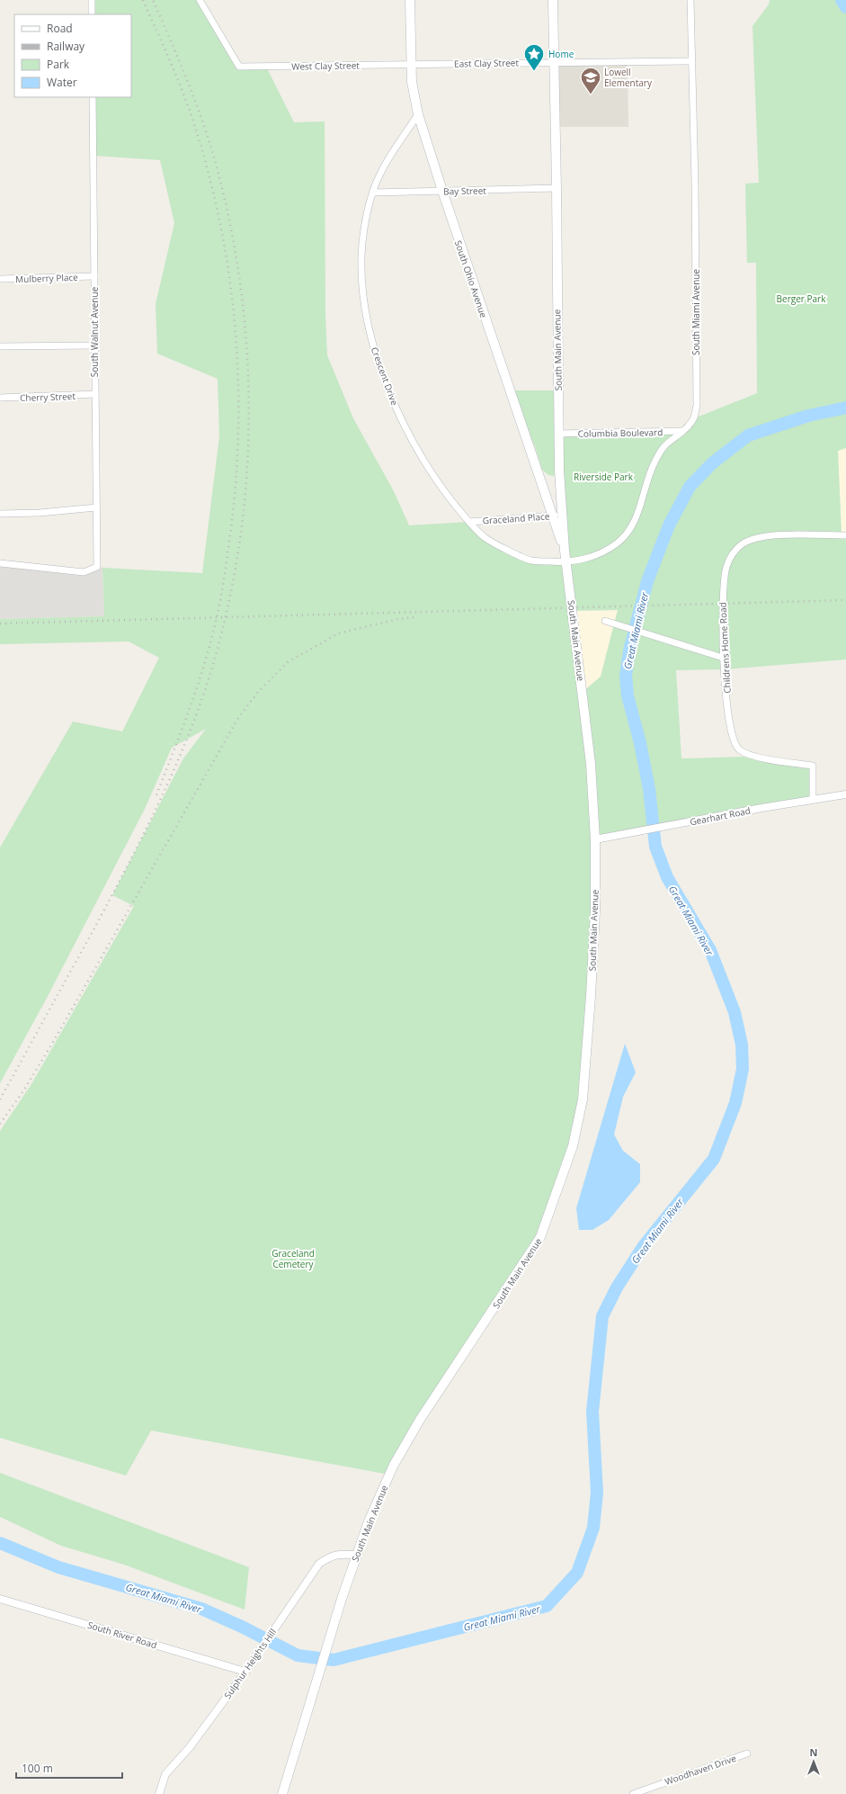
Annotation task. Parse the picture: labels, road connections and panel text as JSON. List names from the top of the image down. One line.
{"streets":{"main road":["South Ohio Avenue","South Main Avenue"],"street":["East Clay Street","West Clay Street","Bay Street","Mulberry Place","South Miami Avenue","South Walnut Avenue","Crescent Drive","Cherry Street","Columbia Boulevard","Graceland Place","Childrens Home Road","Gearhart Road","South River Road","Sulphur Heights Hill","Woodhaven Drive"]},"crossings":[["East Clay Street","West Clay Street"],["East Clay Street","South Ohio Avenue"],["East Clay Street","South Miami Avenue"],["East Clay Street","South Main Avenue"],["West Clay Street","South Ohio Avenue"],["Bay Street","South Ohio Avenue"],["Bay Street","South Main Avenue"],["Bay Street","Crescent Drive"],["Mulberry Place","South Walnut Avenue"],["South Ohio Avenue","South Main Avenue"],["South Ohio Avenue","Crescent Drive"],["South Ohio Avenue","Graceland Place"],["South Miami Avenue","South Main Avenue"],["South Miami Avenue","Crescent Drive"],["South Miami Avenue","Columbia Boulevard"],["South Walnut Avenue","Cherry Street"],["South Main Avenue","Crescent Drive"],["South Main Avenue","Columbia Boulevard"],["South Main Avenue","Graceland Place"],["South Main Avenue","Gearhart Road"],["South Main Avenue","Sulphur Heights Hill"],["Crescent Drive","Graceland Place"],["Childrens Home Road","Gearhart Road"],["South River Road","Sulphur Heights Hill"]],"water":["Great Miami River"],"parks":["Berger Park","Riverside Park","Graceland Cemetery"],"places":{"place":["Home"],"school or university":["Lowell Elementary"]},"legend":["Road","Railway","Park","Water"],"scale_bar":"100 m","north":"top"}
